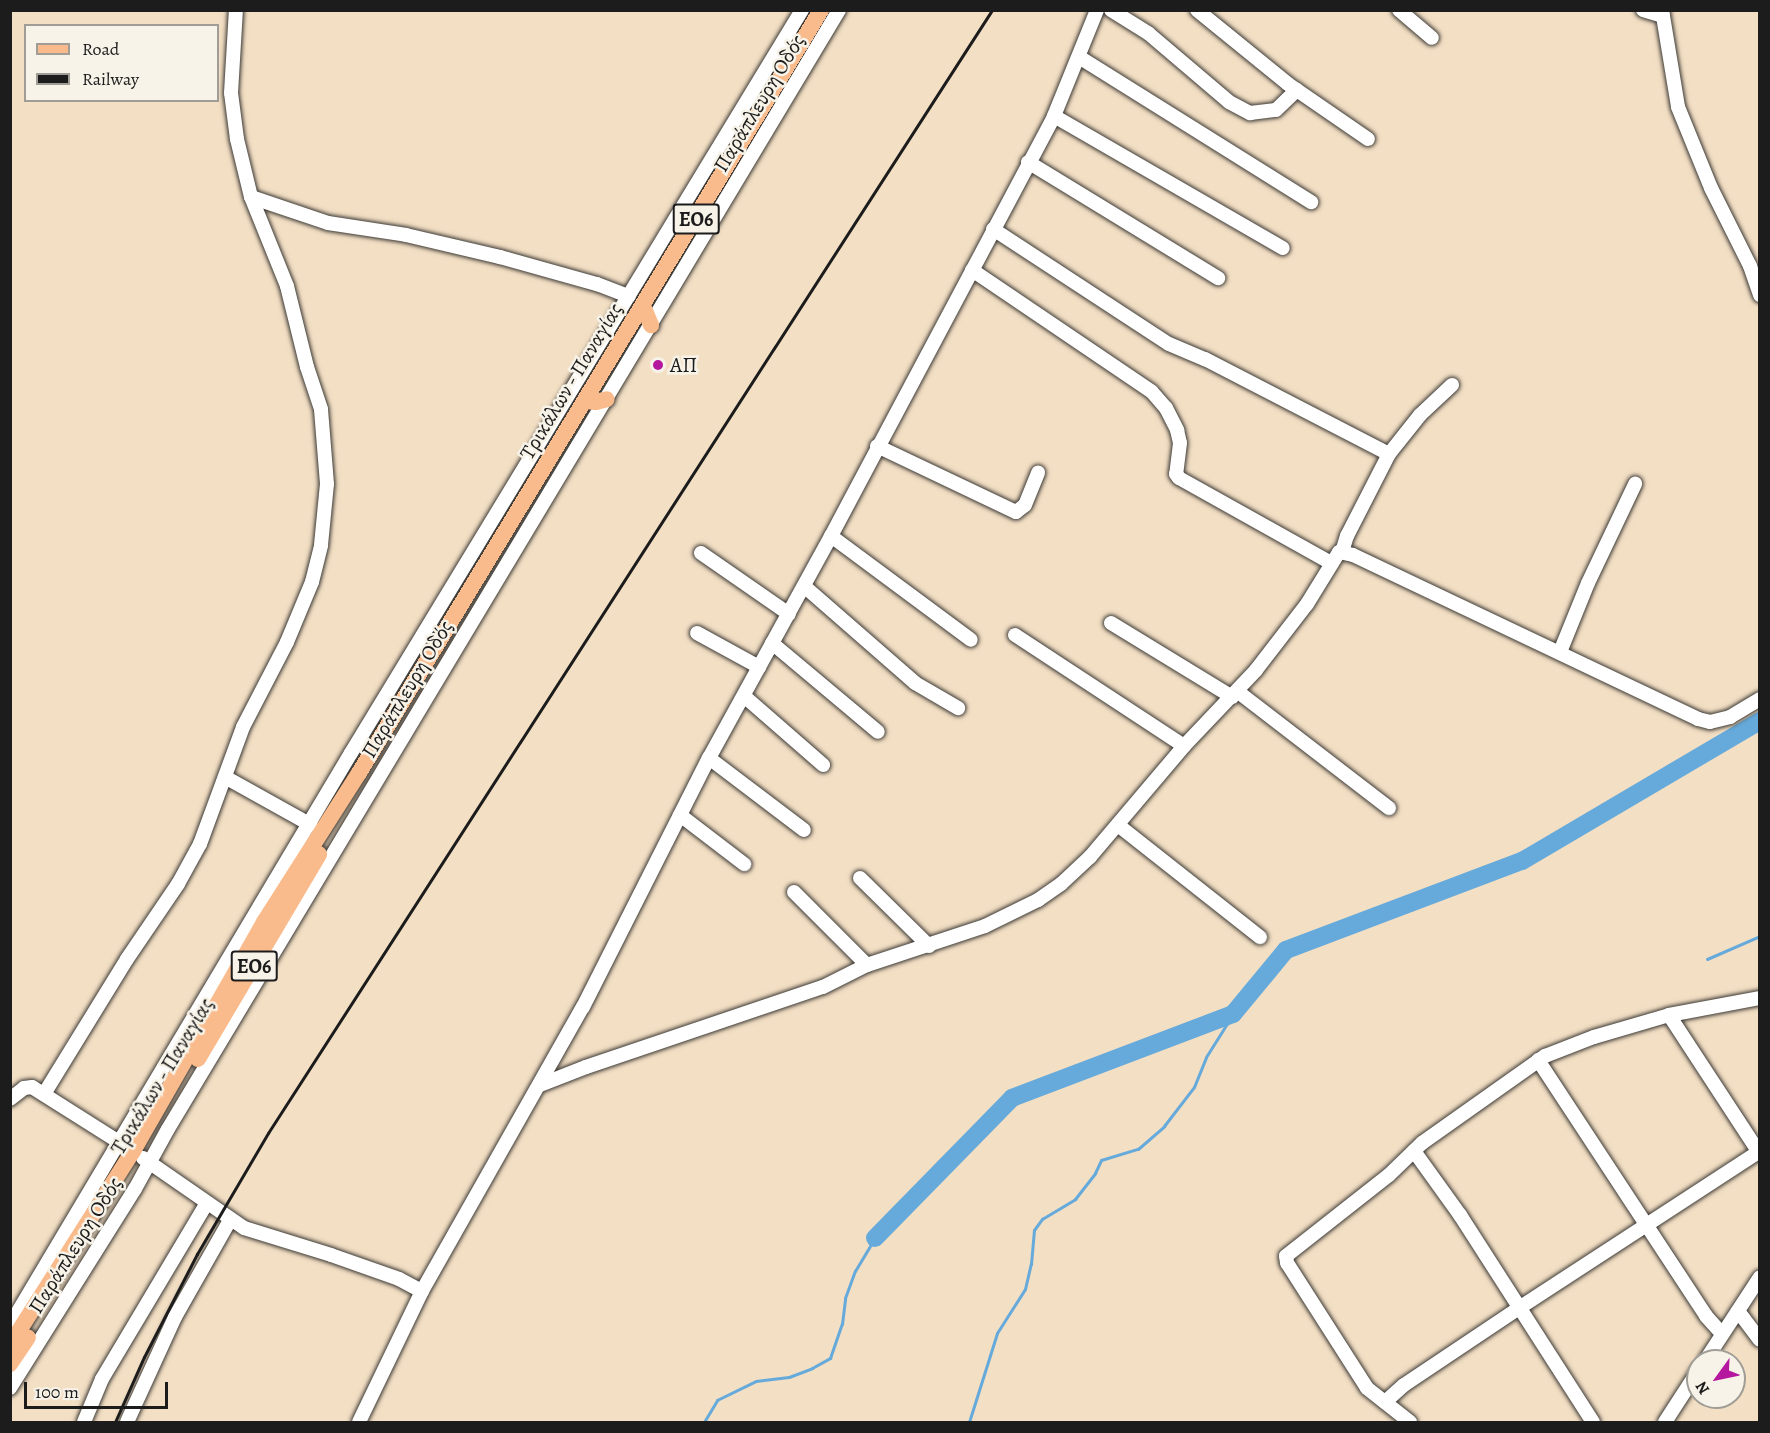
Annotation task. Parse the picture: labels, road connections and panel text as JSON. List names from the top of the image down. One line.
{"streets":{"main road":["ΕΟ6","Τρικάλων - Παναγίας"],"street":["Παράπλευρη Οδός"]},"crossings":[["Παράπλευρη Οδός","Τρικάλων - Παναγίας"]],"places":["ΑΠ"],"legend":["Road","Railway"],"scale_bar":"100 m","north":"bottom left"}
